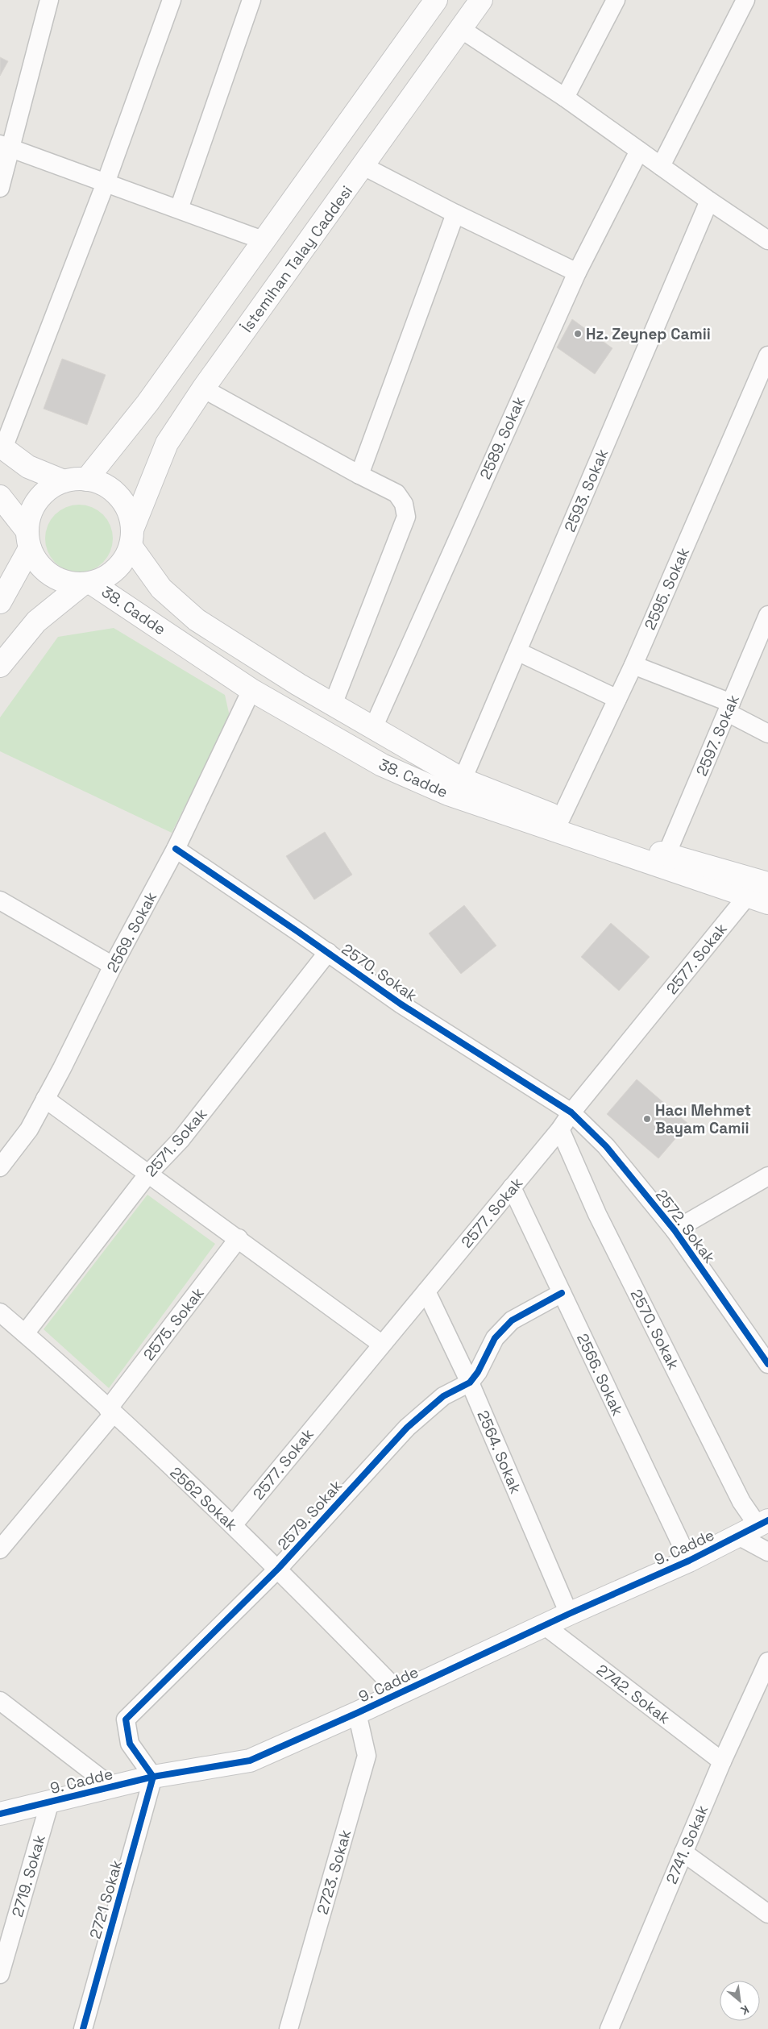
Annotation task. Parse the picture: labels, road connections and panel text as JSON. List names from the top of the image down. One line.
{"streets":{"street":["İstemihan Talay Caddesi","2589. Sokak","2593. Sokak","2595. Sokak","38. Cadde","2597. Sokak","2569. Sokak","2577. Sokak","2570. Sokak","2571. Sokak","2572. Sokak","2575. Sokak","2566. Sokak","2564. Sokak","2562 Sokak","2579. Sokak","9. Cadde","2742. Sokak","2741. Sokak","2723. Sokak","2719. Sokak","2721 Sokak"]},"crossings":[["İstemihan Talay Caddesi","38. Cadde"],["2589. Sokak","38. Cadde"],["2593. Sokak","38. Cadde"],["2595. Sokak","38. Cadde"],["38. Cadde","2597. Sokak"],["38. Cadde","2569. Sokak"],["38. Cadde","2577. Sokak"],["2569. Sokak","2570. Sokak"],["2577. Sokak","2570. Sokak"],["2577. Sokak","2572. Sokak"],["2577. Sokak","2566. Sokak"],["2577. Sokak","2564. Sokak"],["2577. Sokak","2562 Sokak"],["2570. Sokak","2571. Sokak"],["2570. Sokak","2572. Sokak"],["2570. Sokak","9. Cadde"],["2571. Sokak","2562 Sokak"],["2575. Sokak","2562 Sokak"],["2566. Sokak","2579. Sokak"],["2566. Sokak","9. Cadde"],["2564. Sokak","2579. Sokak"],["2564. Sokak","9. Cadde"],["2562 Sokak","2579. Sokak"],["2562 Sokak","9. Cadde"],["2579. Sokak","9. Cadde"],["2579. Sokak","2721 Sokak"],["9. Cadde","2742. Sokak"],["9. Cadde","2723. Sokak"],["9. Cadde","2719. Sokak"],["9. Cadde","2721 Sokak"],["2742. Sokak","2741. Sokak"]],"places":["Hz. Zeynep Camii","Hacı Mehmet Bayam Camii"],"north":"bottom right"}
